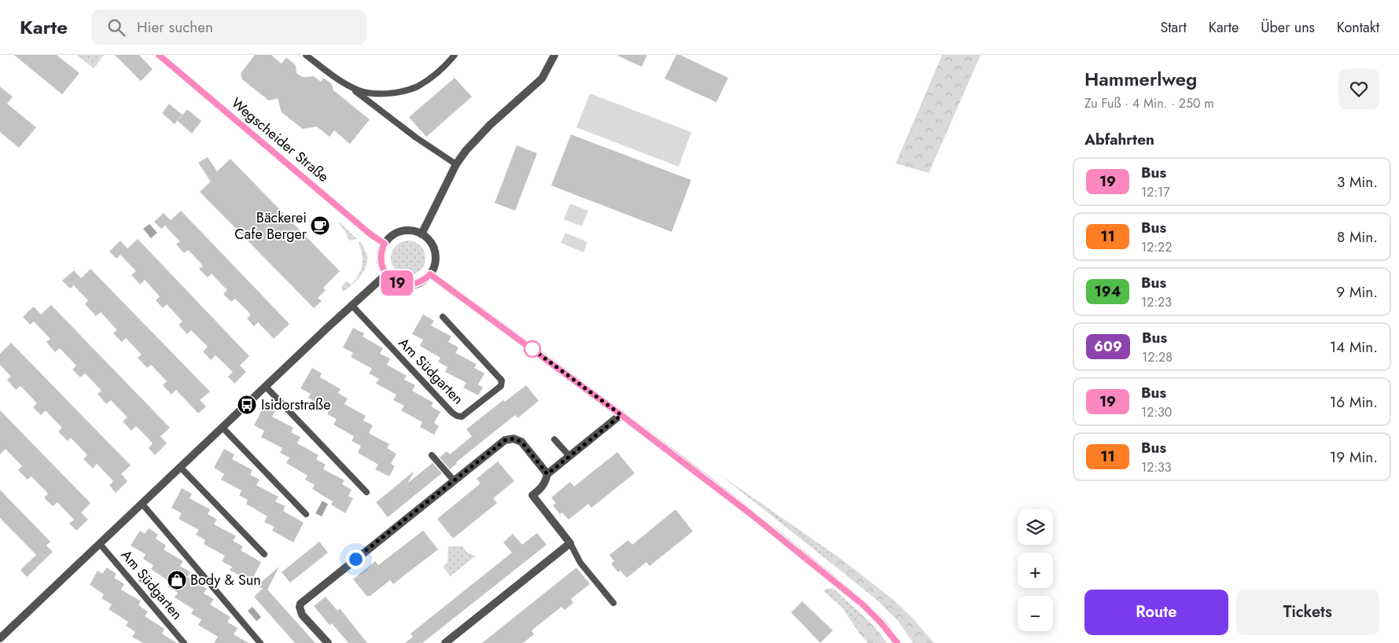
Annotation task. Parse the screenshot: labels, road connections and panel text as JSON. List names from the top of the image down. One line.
{"streets":{"street":["Wegscheider Straße"],"lane":["Am Südgarten"]},"places":{"cafe":["Bäckerei Cafe Berger"],"bus stop":["Isidorstraße"],"shop":["Body & Sun"]},"lines":["bus line 19"],"page":{"header":"Karte","search":"Hier suchen","nav":["Start","Karte","Über uns","Kontakt"],"on_map":"19","heading":[["Hammerlweg","Zu Fuß · 4 Min. · 250 m"],"Abfahrten"],"list":[{"mark":"19","name":"Bus","note":"12:17","value":"3 Min."},{"mark":"11","name":"Bus","note":"12:22","value":"8 Min."},{"mark":"194","name":"Bus","note":"12:23","value":"9 Min."},{"mark":"609","name":"Bus","note":"12:28","value":"14 Min."},{"mark":"19","name":"Bus","note":"12:30","value":"16 Min."},{"mark":"11","name":"Bus","note":"12:33","value":"19 Min."}],"map_buttons":["+","−"],"buttons":["Route","Tickets"]}}
